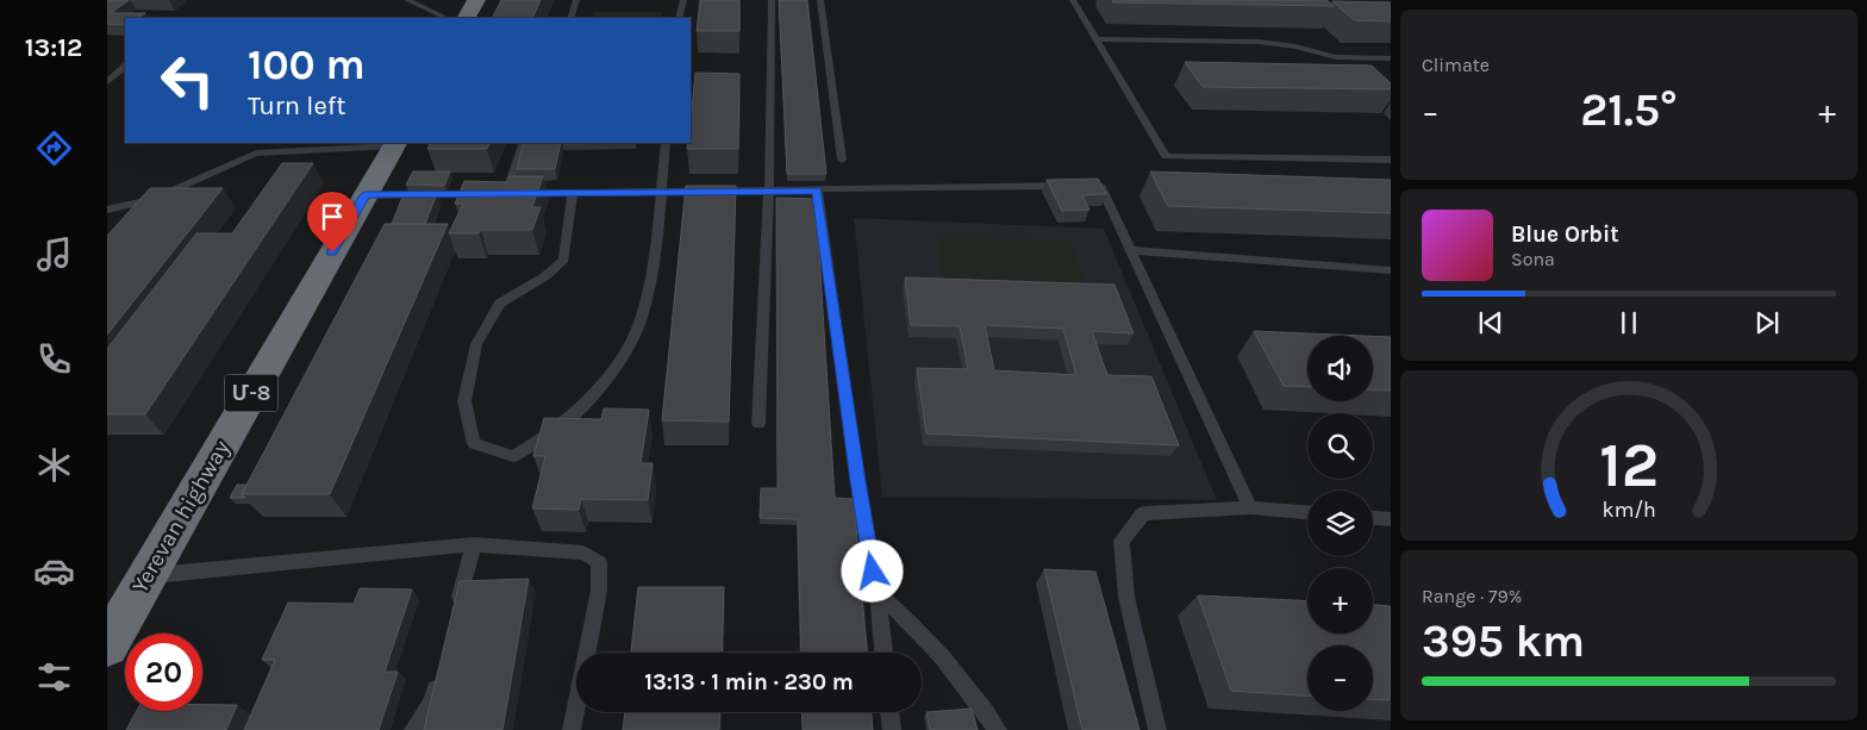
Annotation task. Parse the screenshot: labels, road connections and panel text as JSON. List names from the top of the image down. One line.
{"streets":{"highway":["Մ-8","Yerevan highway"]},"page":{"tabs":"13:12","tile":["Climate",["Range · 79%","395 km"]],"turn":["100 m","Turn left"],"heat":["−","21.5°","+"],"song":["Blue Orbit","Sona"],"map_buttons":["+","−"],"limit":"20","trip":"13:13 · 1 min · 230 m","gauge":["12","km/h"]}}
